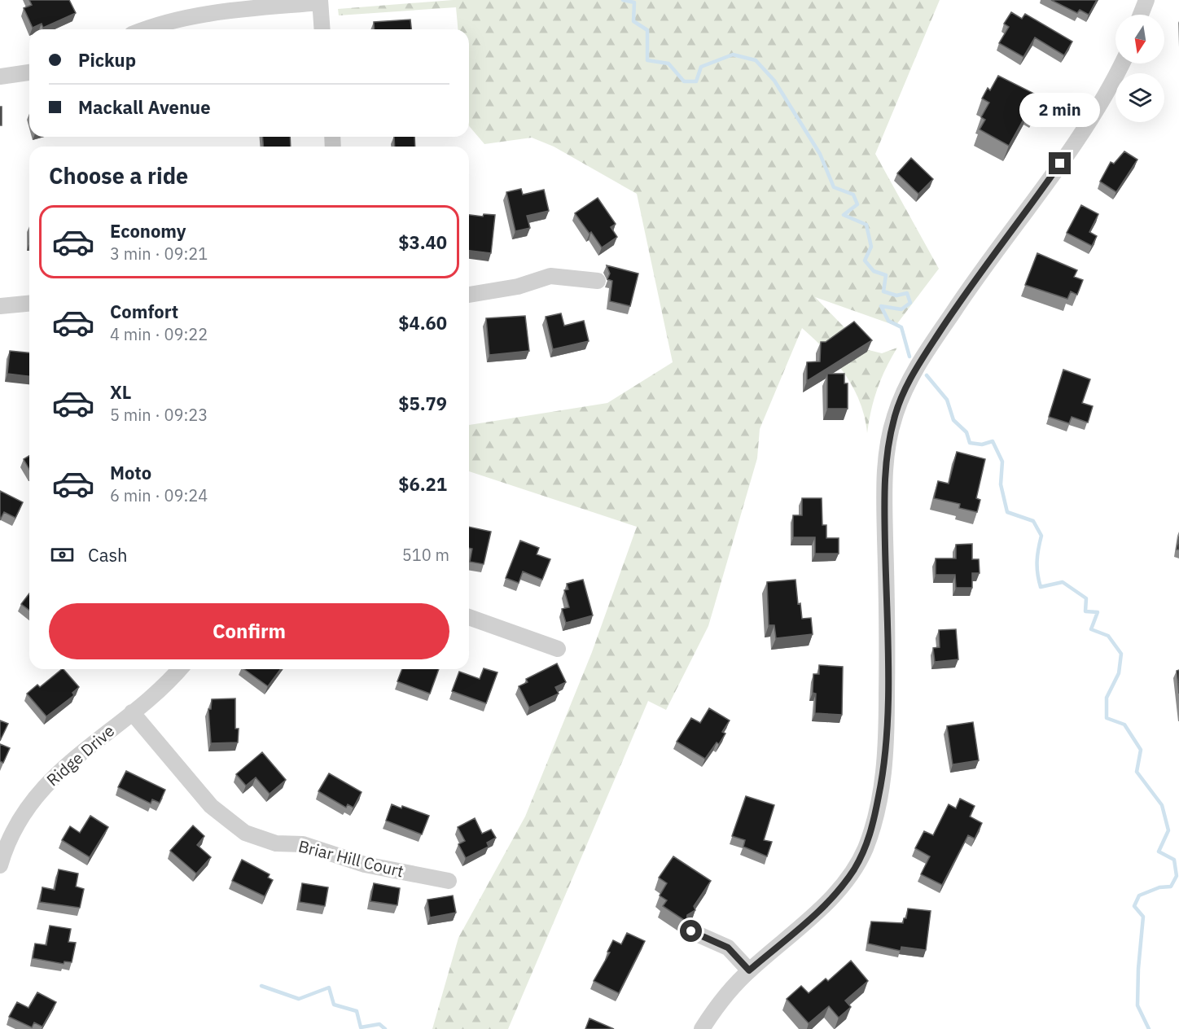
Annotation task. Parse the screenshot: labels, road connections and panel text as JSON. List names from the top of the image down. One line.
{"streets":{"street":["Ridge Drive","Briar Hill Court"]},"crossings":[["Ridge Drive","Briar Hill Court"]],"north":"bottom","page":{"banner":["Pickup","Mackall Avenue"],"bubble":"2 min","heading":"Choose a ride","list":[{"name":"Economy","note":"3 min · 09:21","value":"$3.40"},{"name":"Comfort","note":"4 min · 09:22","value":"$4.60"},{"name":"XL","note":"5 min · 09:23","value":"$5.79"},{"name":"Moto","note":"6 min · 09:24","value":"$6.21"}],"pay":["Cash","510 m"],"buttons":"Confirm"}}
